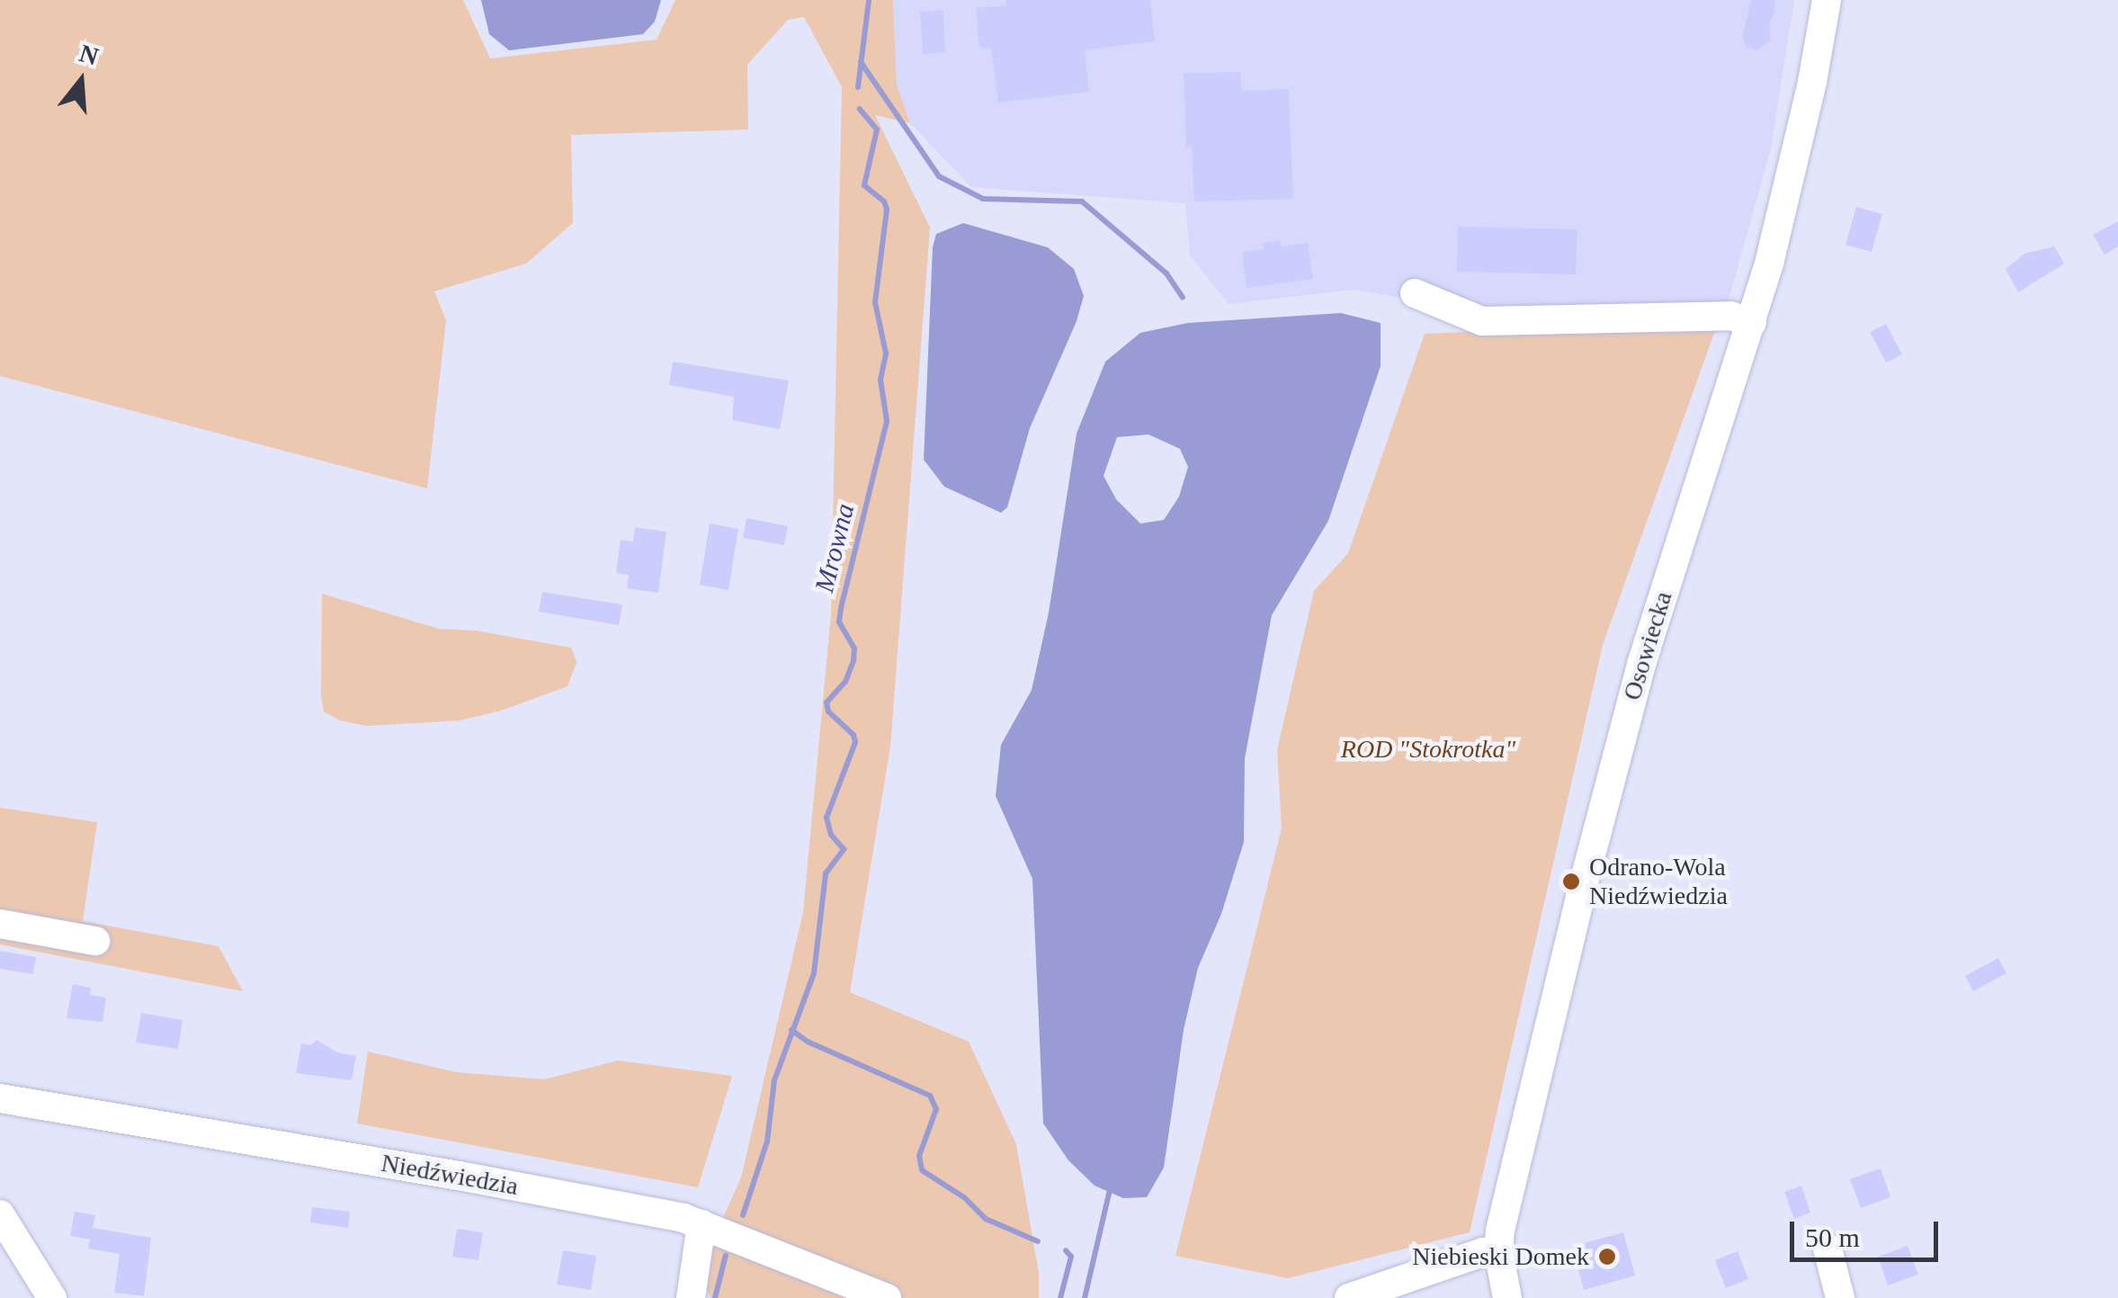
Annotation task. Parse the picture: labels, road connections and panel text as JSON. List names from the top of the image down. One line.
{"streets":{"street":["Osowiecka","Niedźwiedzia"]},"water":["Mrowna"],"parks":["ROD \"Stokrotka\""],"places":["Odrano-Wola Niedźwiedzia","Niebieski Domek"],"scale_bar":"50 m","north":"top"}
